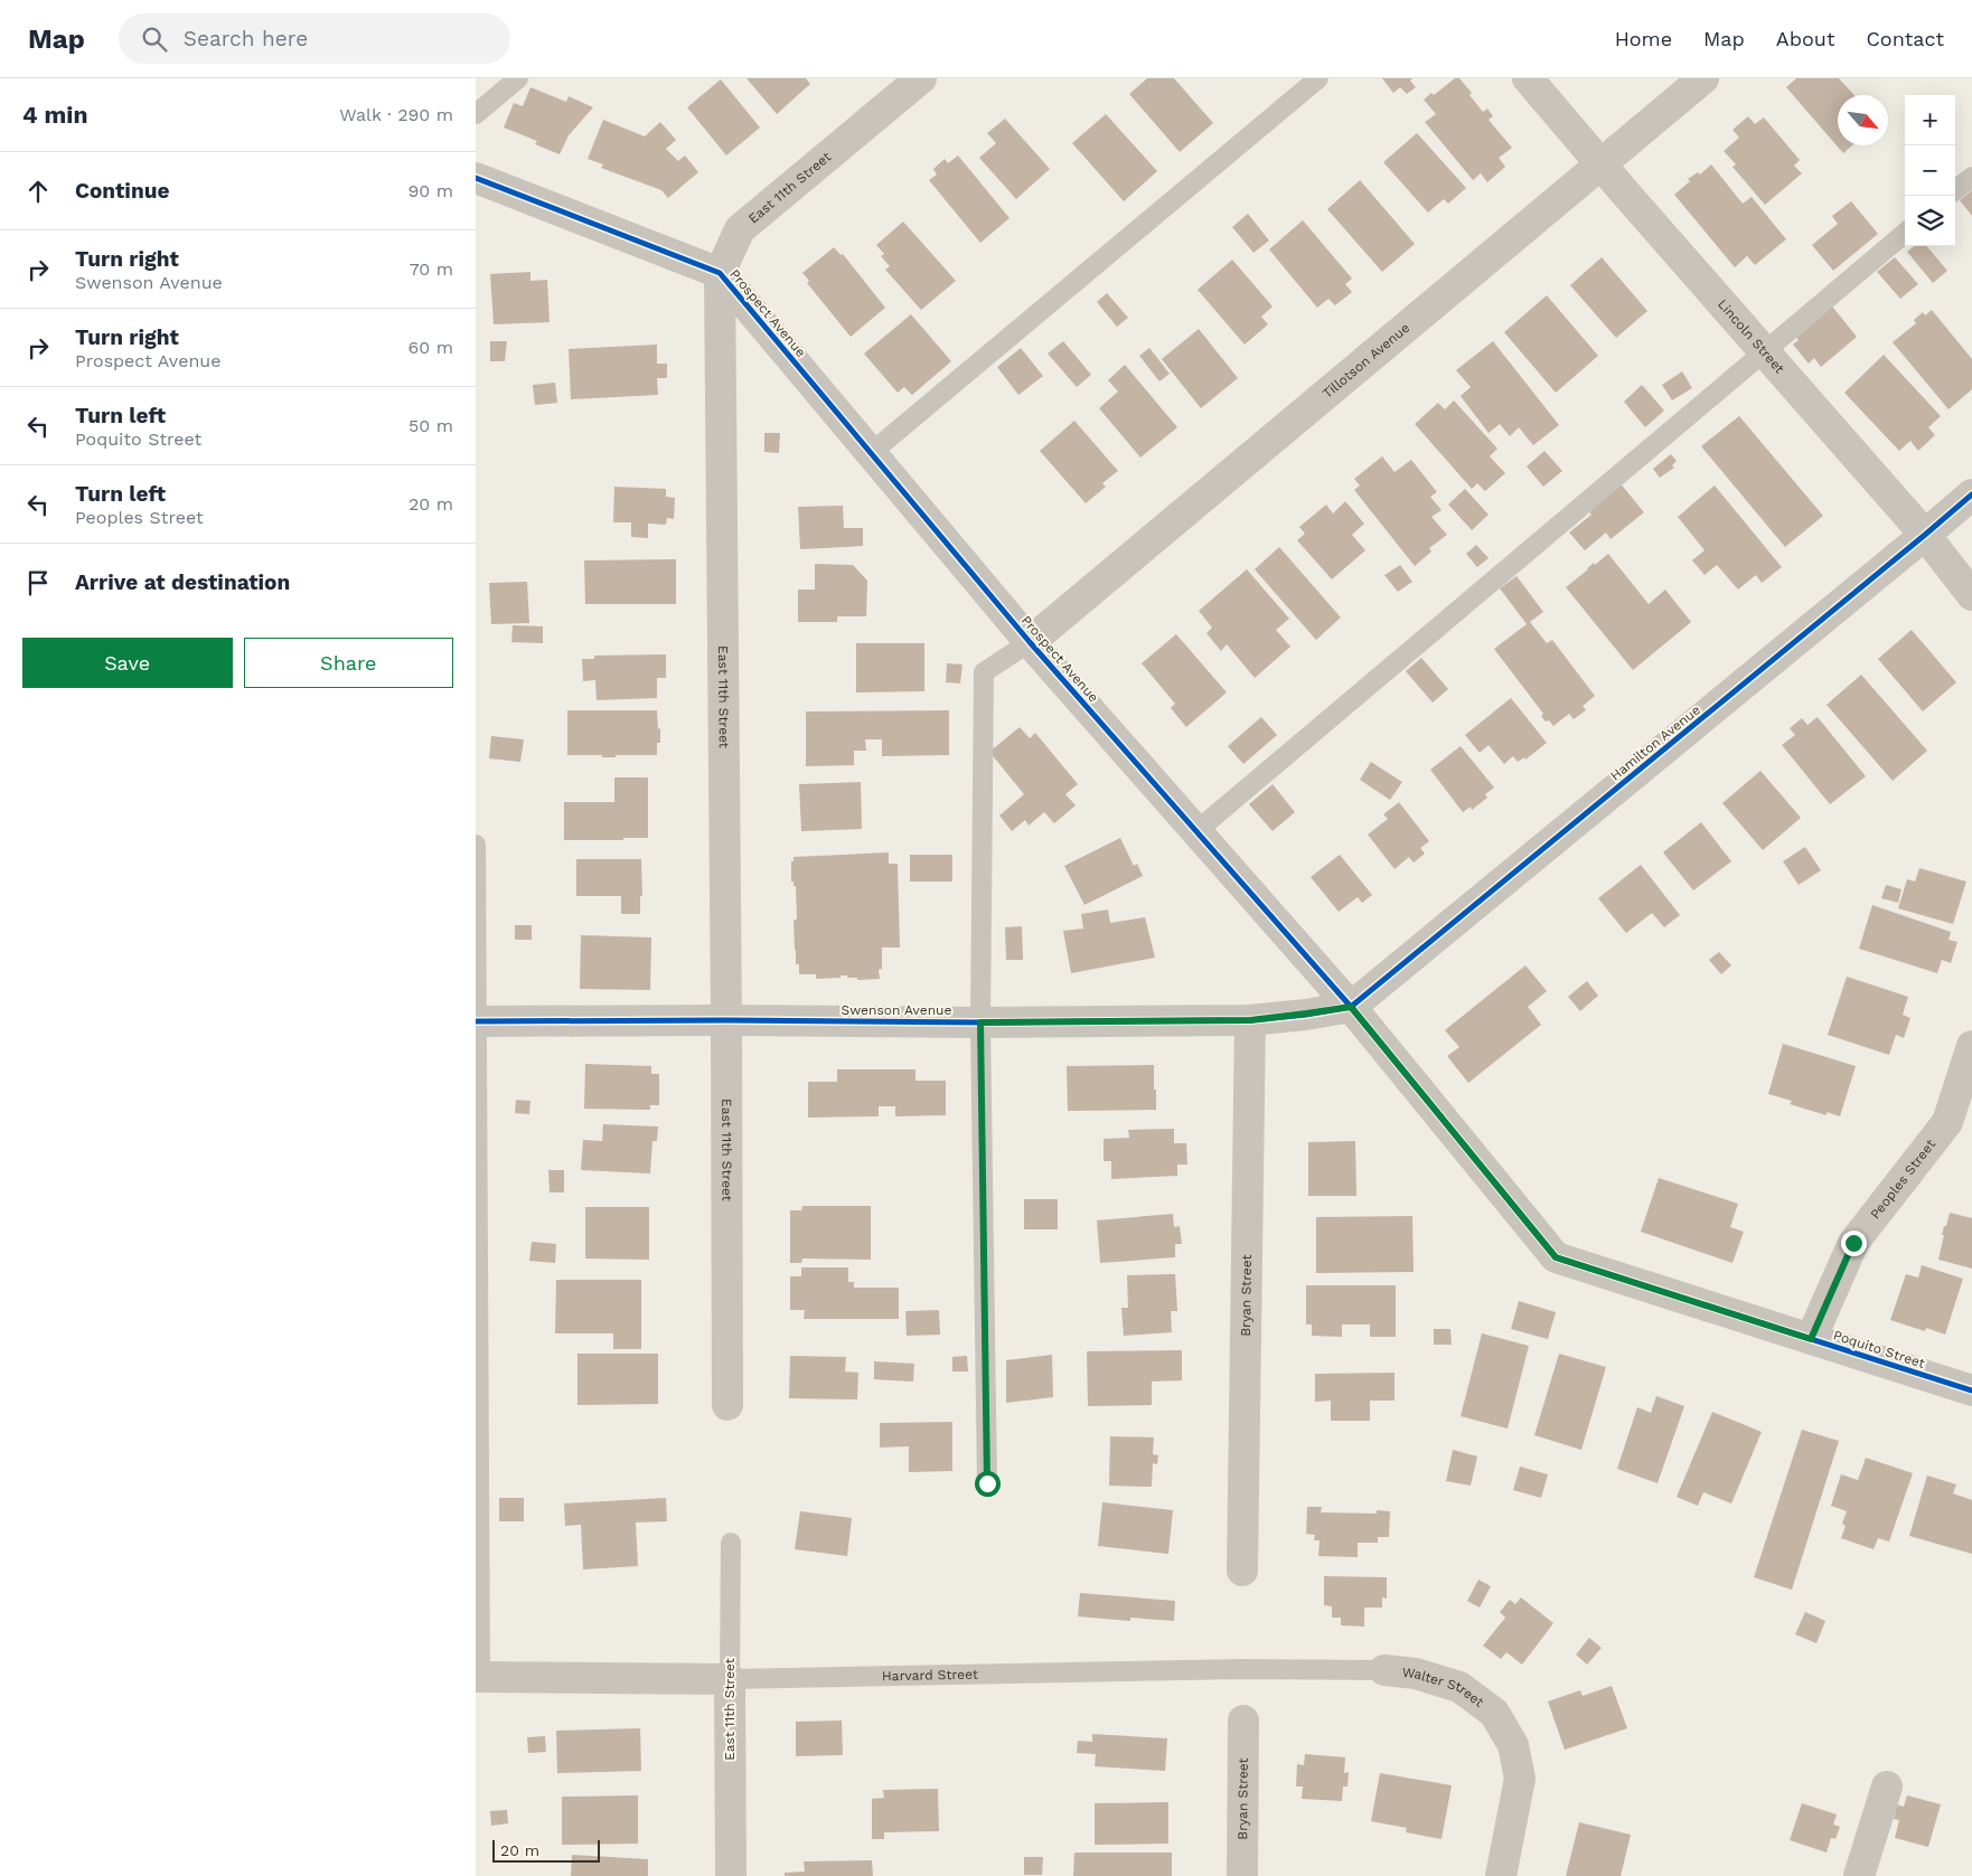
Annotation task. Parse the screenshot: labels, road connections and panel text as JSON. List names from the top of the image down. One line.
{"streets":{"street":["East 11th Street","Prospect Avenue","Lincoln Street","Tillotson Avenue","Hamilton Avenue","Swenson Avenue","Peoples Street","Bryan Street","Poquito Street","Harvard Street","Walter Street"]},"crossings":[["East 11th Street","Prospect Avenue"],["East 11th Street","Swenson Avenue"],["East 11th Street","Harvard Street"],["Prospect Avenue","Tillotson Avenue"],["Prospect Avenue","Hamilton Avenue"],["Prospect Avenue","Swenson Avenue"],["Prospect Avenue","Poquito Street"],["Lincoln Street","Tillotson Avenue"],["Lincoln Street","Hamilton Avenue"],["Hamilton Avenue","Swenson Avenue"],["Swenson Avenue","Bryan Street"],["Peoples Street","Poquito Street"],["Harvard Street","Walter Street"]],"scale_bar":"20 m","north":"bottom right","page":{"header":"Map","search":"Search here","nav":["Home","Map","About","Contact"],"heading":["4 min","Walk · 290 m"],"map_buttons":["+","−"],"list":[["Continue","90 m"],["Turn right","Swenson Avenue","70 m"],["Turn right","Prospect Avenue","60 m"],["Turn left","Poquito Street","50 m"],["Turn left","Peoples Street","20 m"],"Arrive at destination"],"buttons":["Save","Share"],"scale":"20 m"}}
